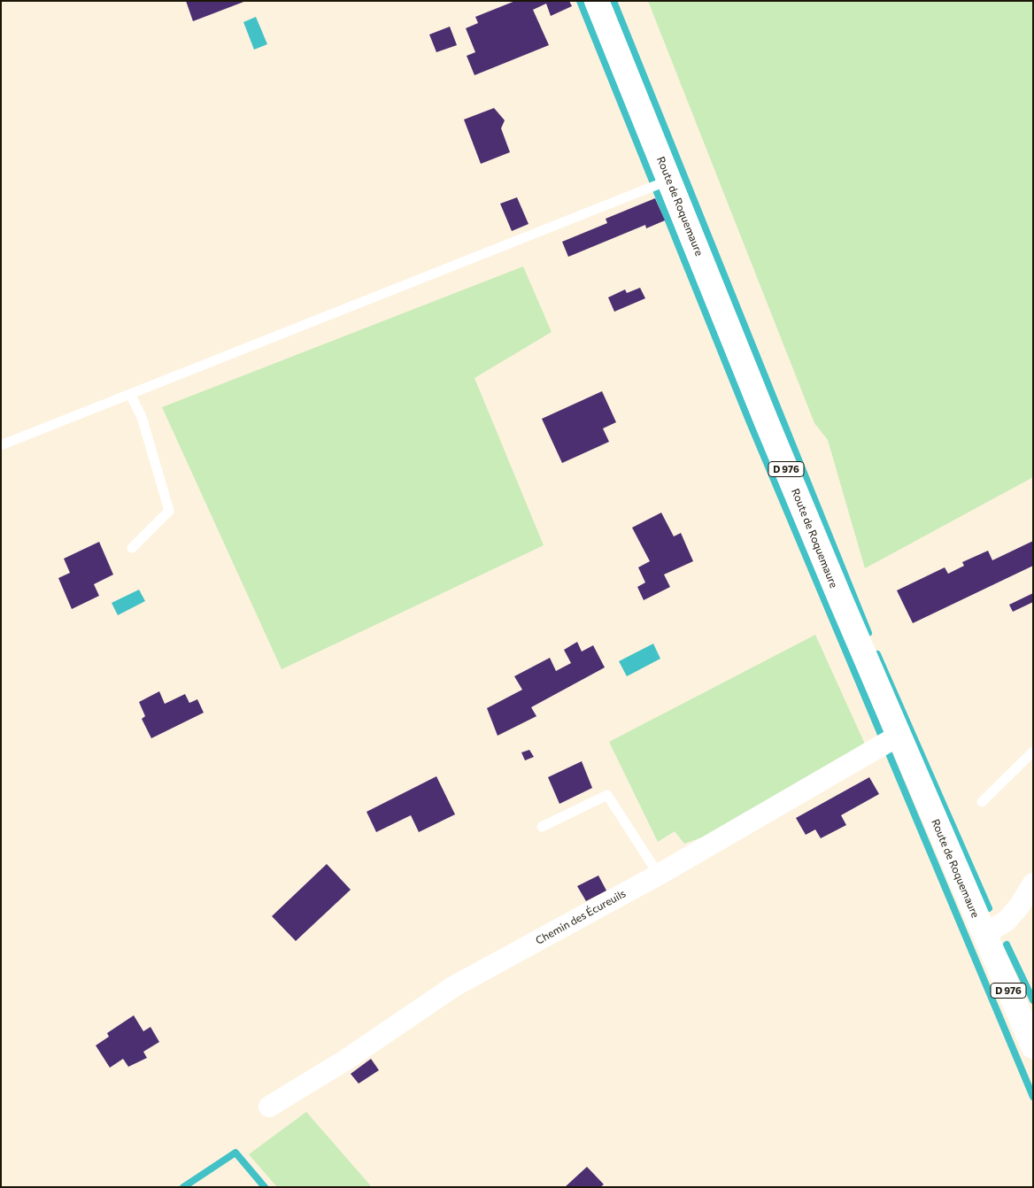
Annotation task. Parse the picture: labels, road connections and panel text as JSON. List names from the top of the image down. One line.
{"streets":{"main road":["Route de Roquemaure","D 976"],"street":["Chemin des Écureuils"]},"crossings":[["Route de Roquemaure","Chemin des Écureuils"]]}
